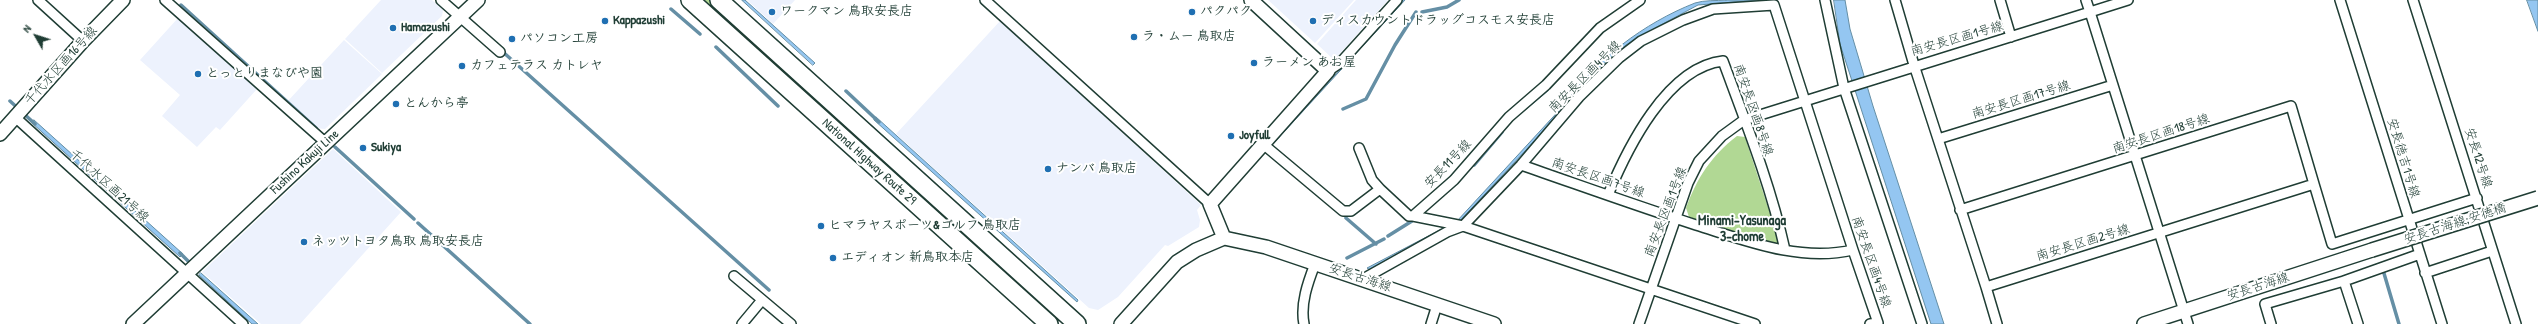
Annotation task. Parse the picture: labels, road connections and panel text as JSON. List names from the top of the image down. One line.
{"streets":{"highway":["National Highway Route 29"],"street":["南安長区画1号線","千代水区画16号線","南安長区画4号線","南安長区画17号線","南安長区画8号線","南安長区画18号線","安長徳吉1号線","安長12号線","Fushino Kakuji Line","安長11号線","南安長区画7号線","千代水区画21号線","安長古海線;安徳橋","南安長区画2号線","安長古海線"]},"crossings":[["南安長区画1号線","南安長区画4号線"],["南安長区画1号線","南安長区画8号線"],["南安長区画1号線","南安長区画7号線"],["千代水区画16号線","千代水区画21号線"],["南安長区画4号線","南安長区画7号線"],["南安長区画8号線","南安長区画7号線"],["南安長区画18号線","南安長区画2号線"],["Fushino Kakuji Line","千代水区画21号線"],["安長古海線;安徳橋","安長古海線"]],"districts":["Minami-Yasunaga 3-chome"],"places":["ワークマン 鳥取安長店","パクパク","Kappazushi","ディスカウントドラッグコスモス安長店","Hamazushi","ラ・ムー 鳥取店","パソコン工房","ラーメン あお屋","カフェテラス カトレヤ","とっとりまなびや園","とんから亭","Joyfull","Sukiya","ナンバ 鳥取店","ヒマラヤスポーツ&ゴルフ 鳥取店","ネッツトヨタ鳥取 鳥取安長店","エディオン 新鳥取本店"],"north":"top left"}
